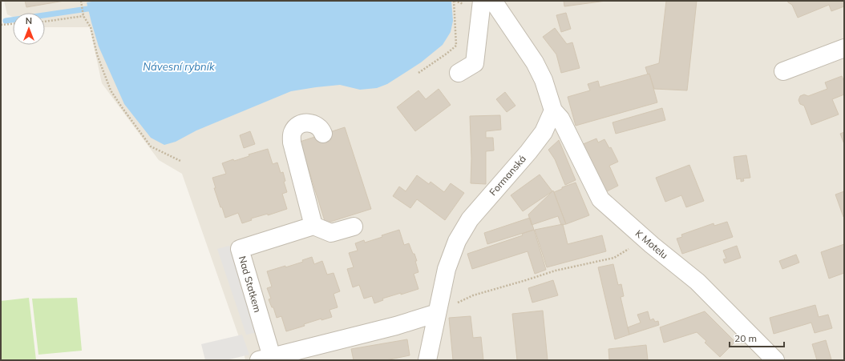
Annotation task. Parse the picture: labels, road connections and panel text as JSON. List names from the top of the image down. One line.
{"streets":{"street":["Formanská","K Motelu","Nad Statkem"]},"crossings":[["Formanská","K Motelu"],["Formanská","Nad Statkem"]],"water":["Návesní rybník"],"scale_bar":"20 m","north":"top"}
